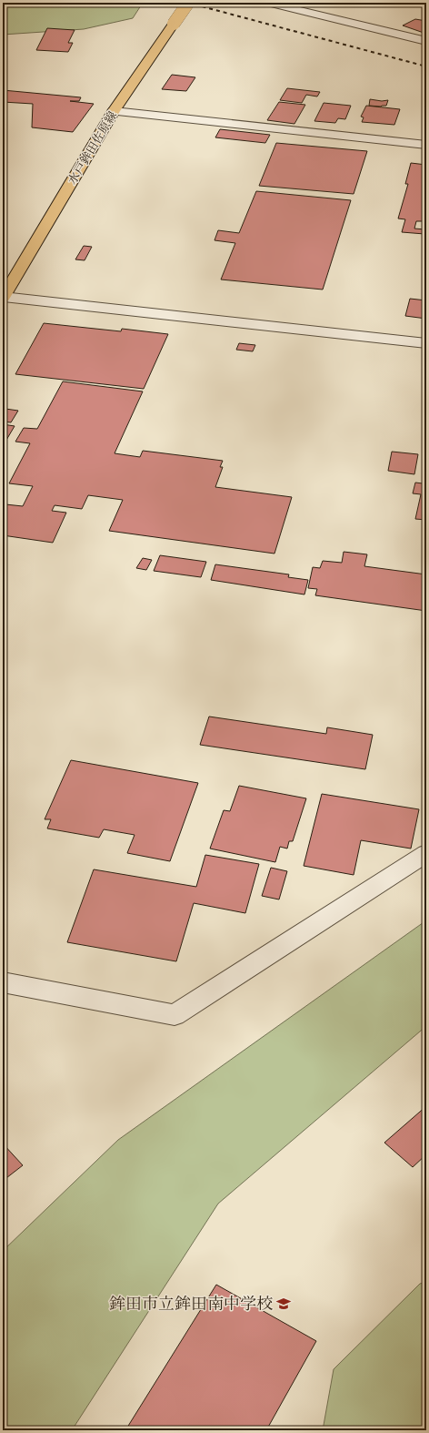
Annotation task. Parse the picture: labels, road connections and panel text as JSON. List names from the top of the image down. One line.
{"streets":{"main road":["水戸鉾田佐原線"]},"places":{"school or university":["鉾田市立鉾田南中学校"]}}
